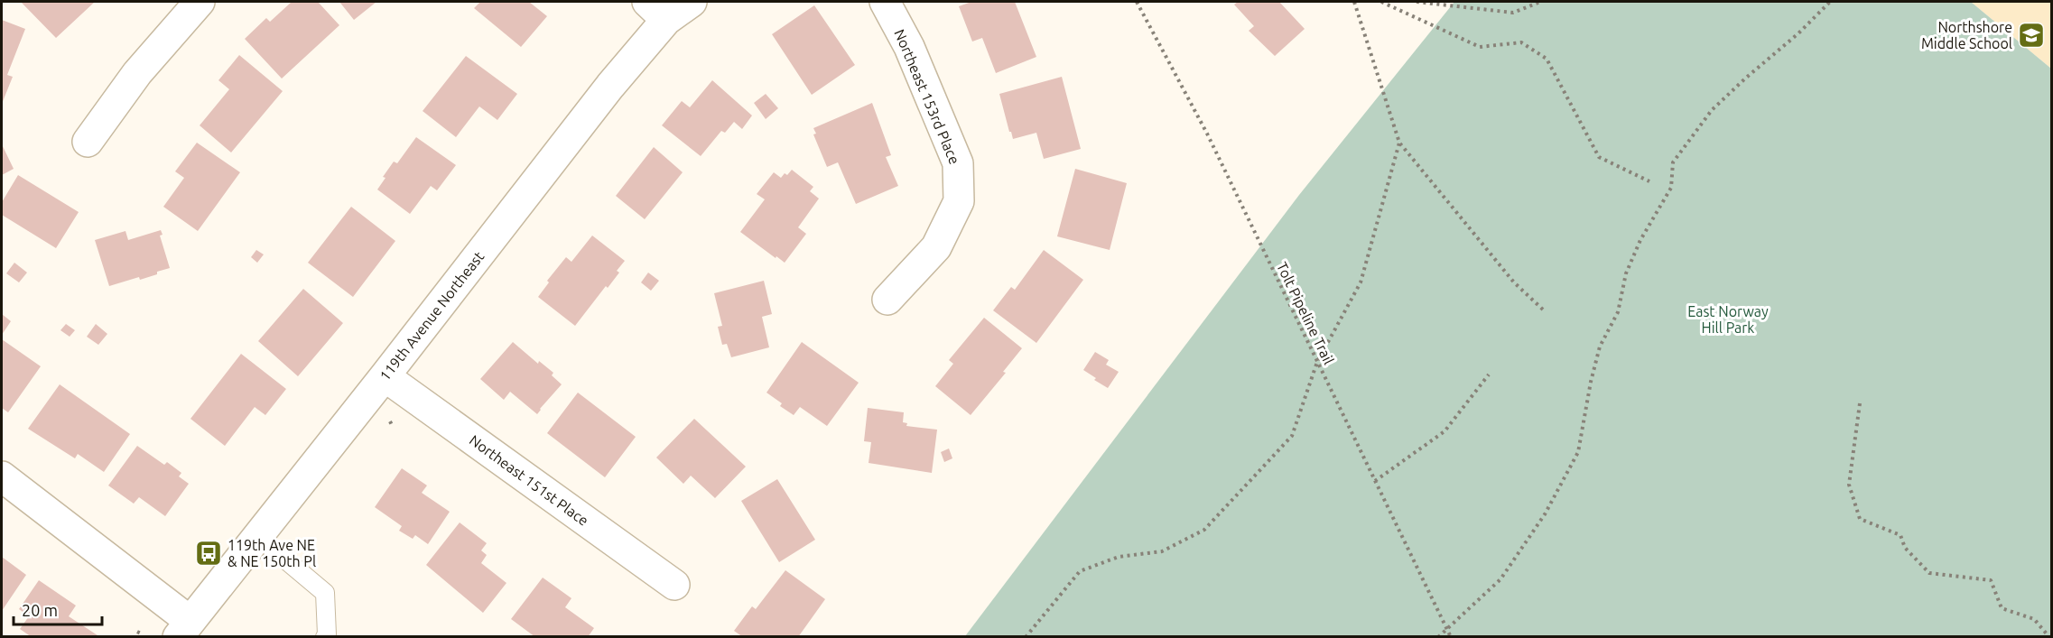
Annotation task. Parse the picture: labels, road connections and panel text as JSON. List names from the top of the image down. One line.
{"streets":{"street":["Northeast 153rd Place","119th Avenue Northeast","Northeast 151st Place"],"path":["Tolt Pipeline Trail"]},"crossings":[["119th Avenue Northeast","Northeast 151st Place"]],"parks":["East Norway Hill Park"],"places":{"school or university":["Northshore Middle School"],"bus stop":["119th Ave NE & NE 150th Pl"]},"scale_bar":"20 m"}
